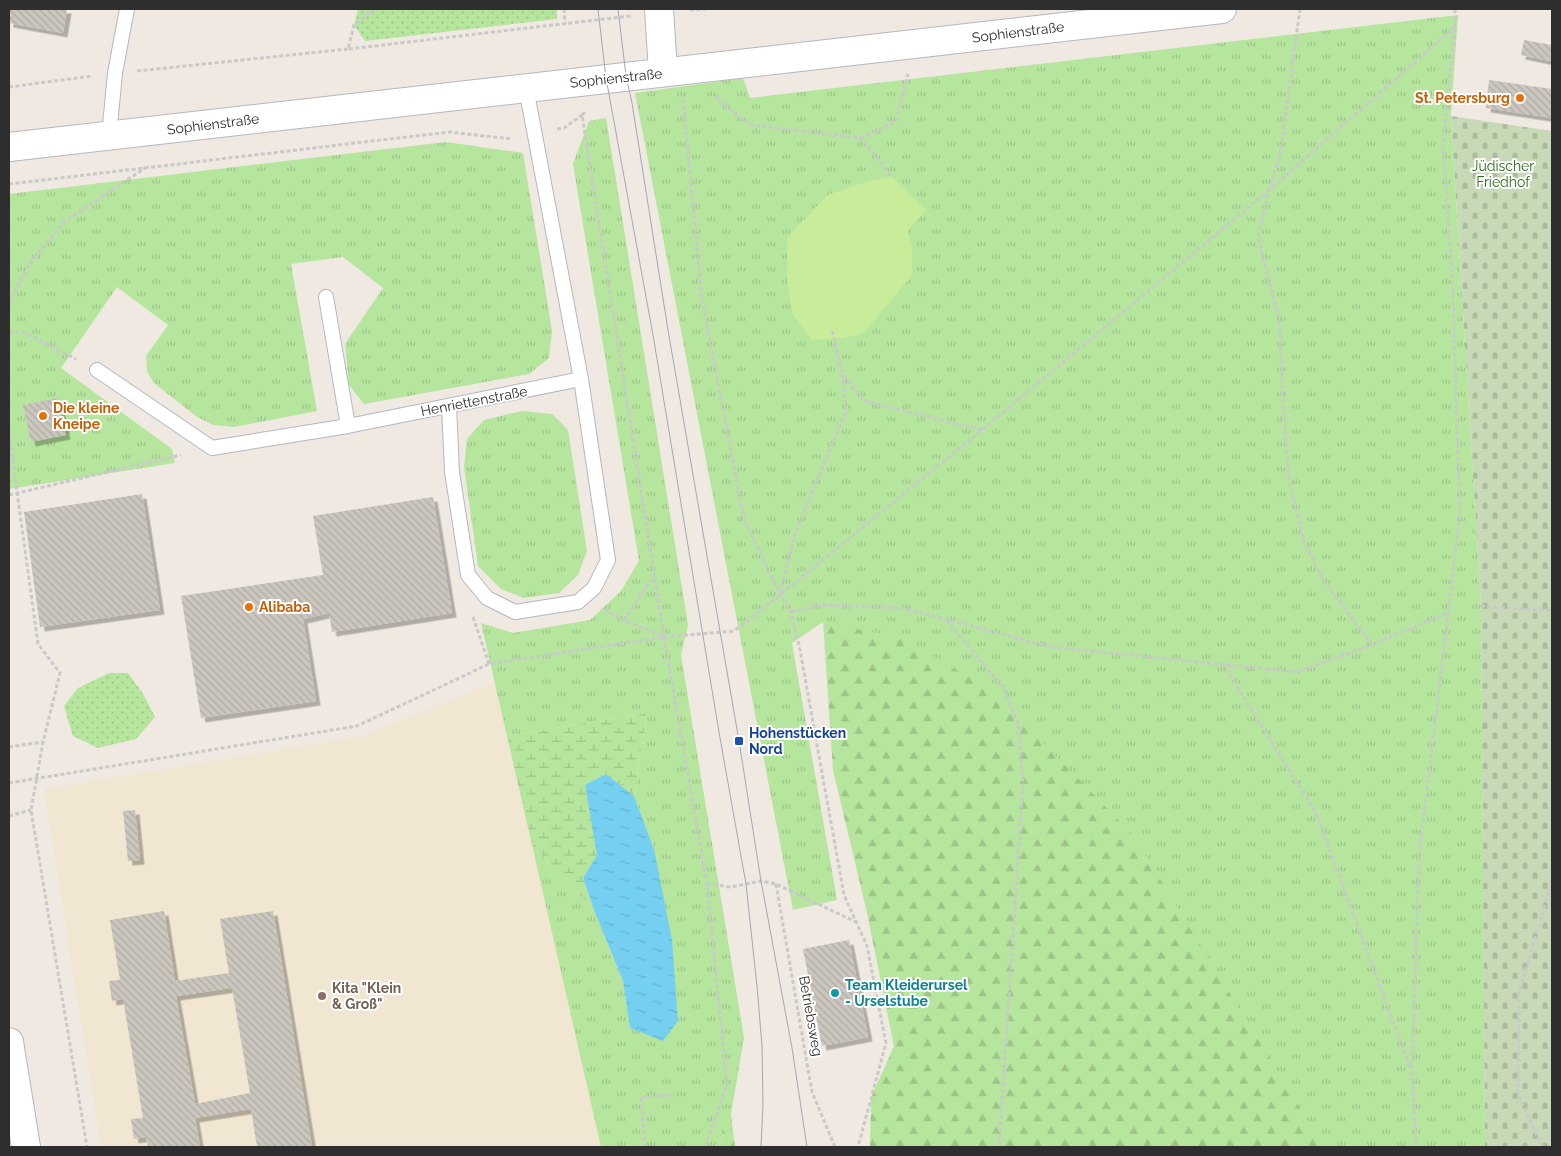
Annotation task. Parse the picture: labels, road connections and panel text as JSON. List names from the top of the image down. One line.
{"streets":{"street":["Sophienstraße"],"lane":["Henriettenstraße"],"path":["Betriebsweg"]},"parks":["Jüdischer Friedhof"],"places":{"other":["St. Petersburg","Die kleine Kneipe","Alibaba","Team Kleiderursel - Urselstube","Kita \"Klein & Groß\""],"transit":["Hohenstücken Nord"]}}
